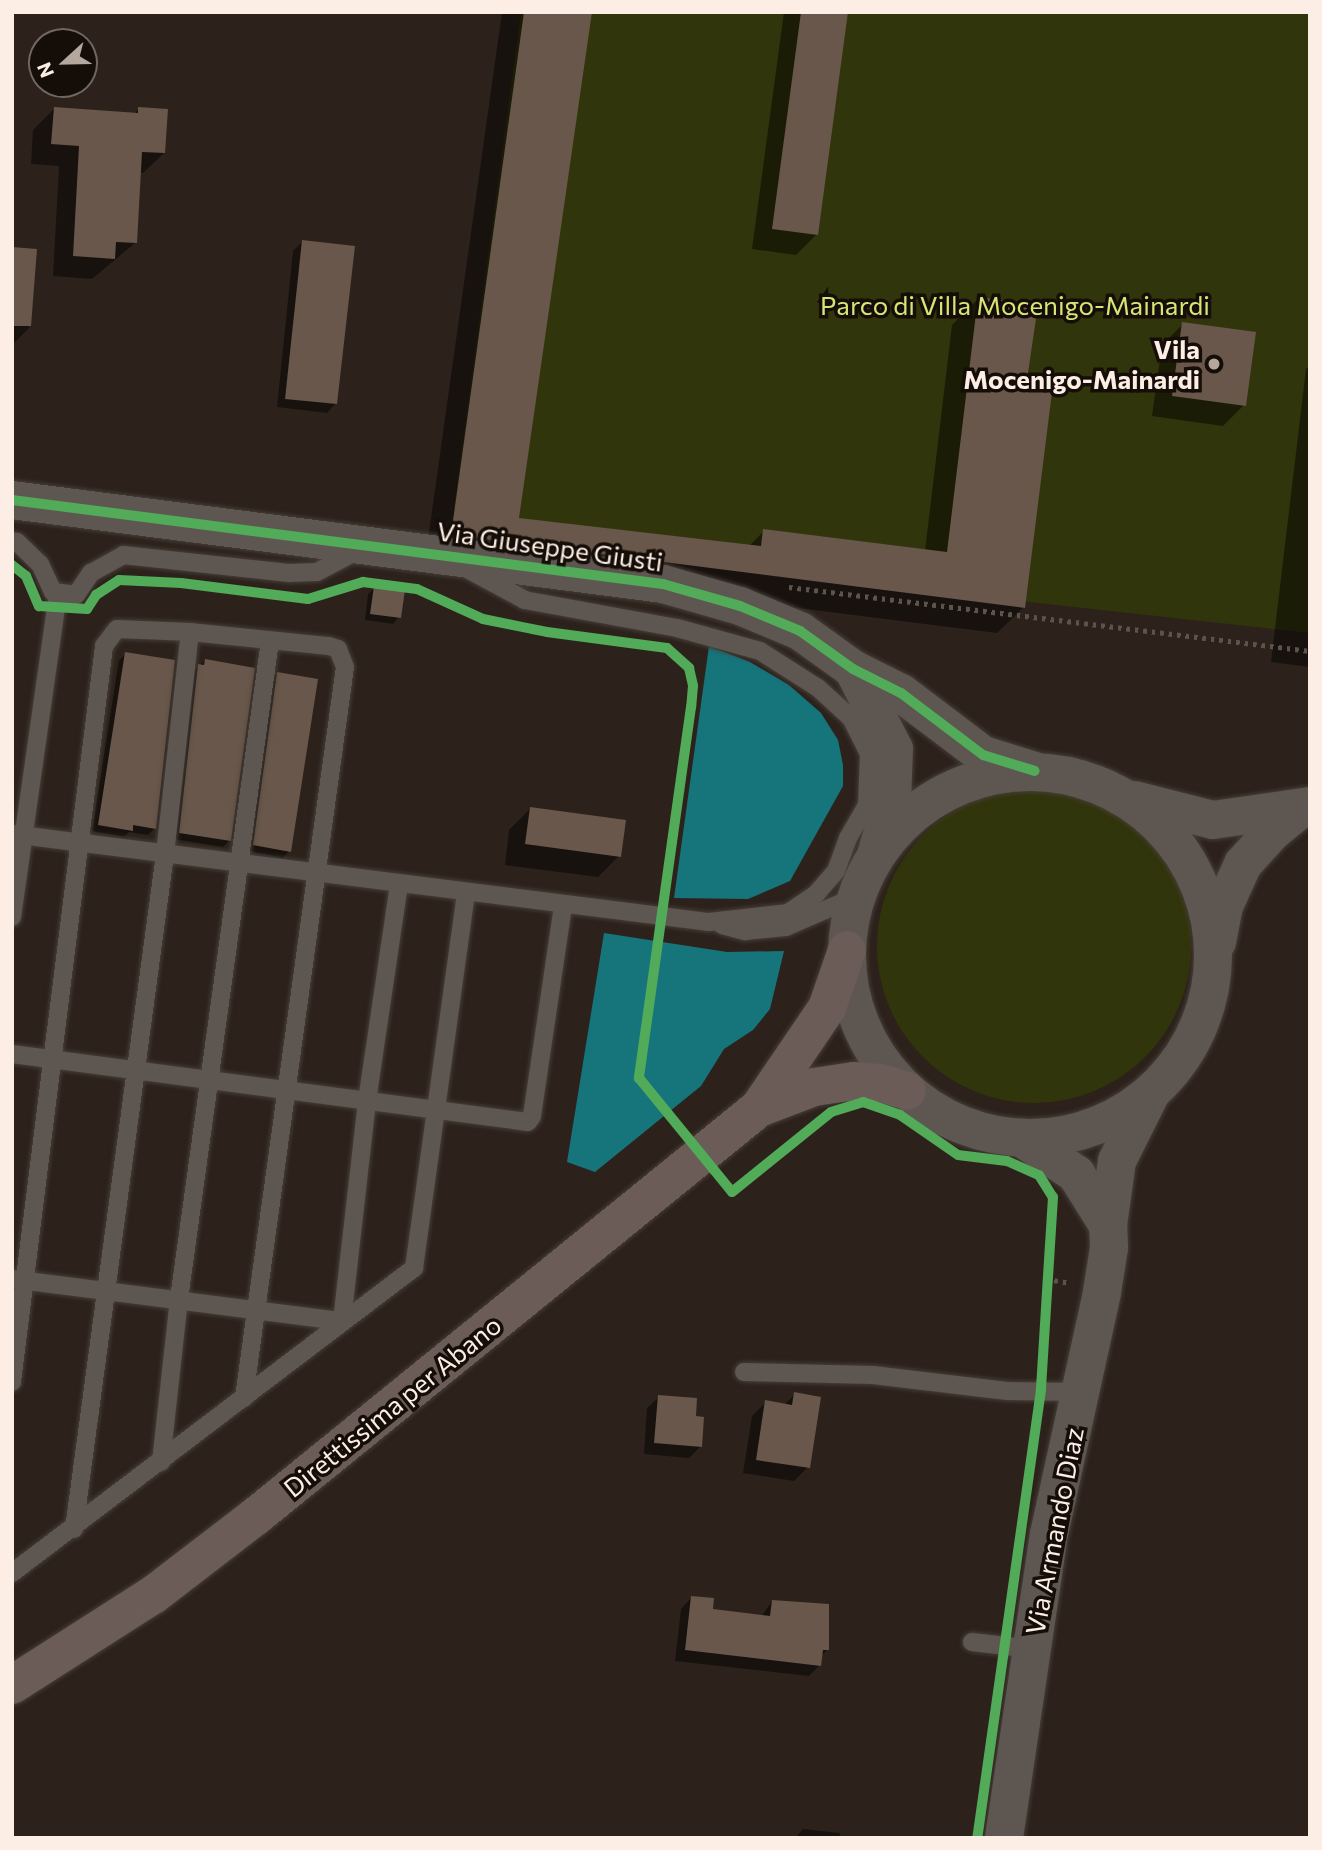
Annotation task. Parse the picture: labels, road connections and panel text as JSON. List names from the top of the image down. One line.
{"streets":{"highway":["Direttissima per Abano"],"street":["Via Giuseppe Giusti","Via Armando Diaz"]},"parks":["Parco di Villa Mocenigo-Mainardi"],"places":["Vila Mocenigo-Mainardi"],"north":"left"}
